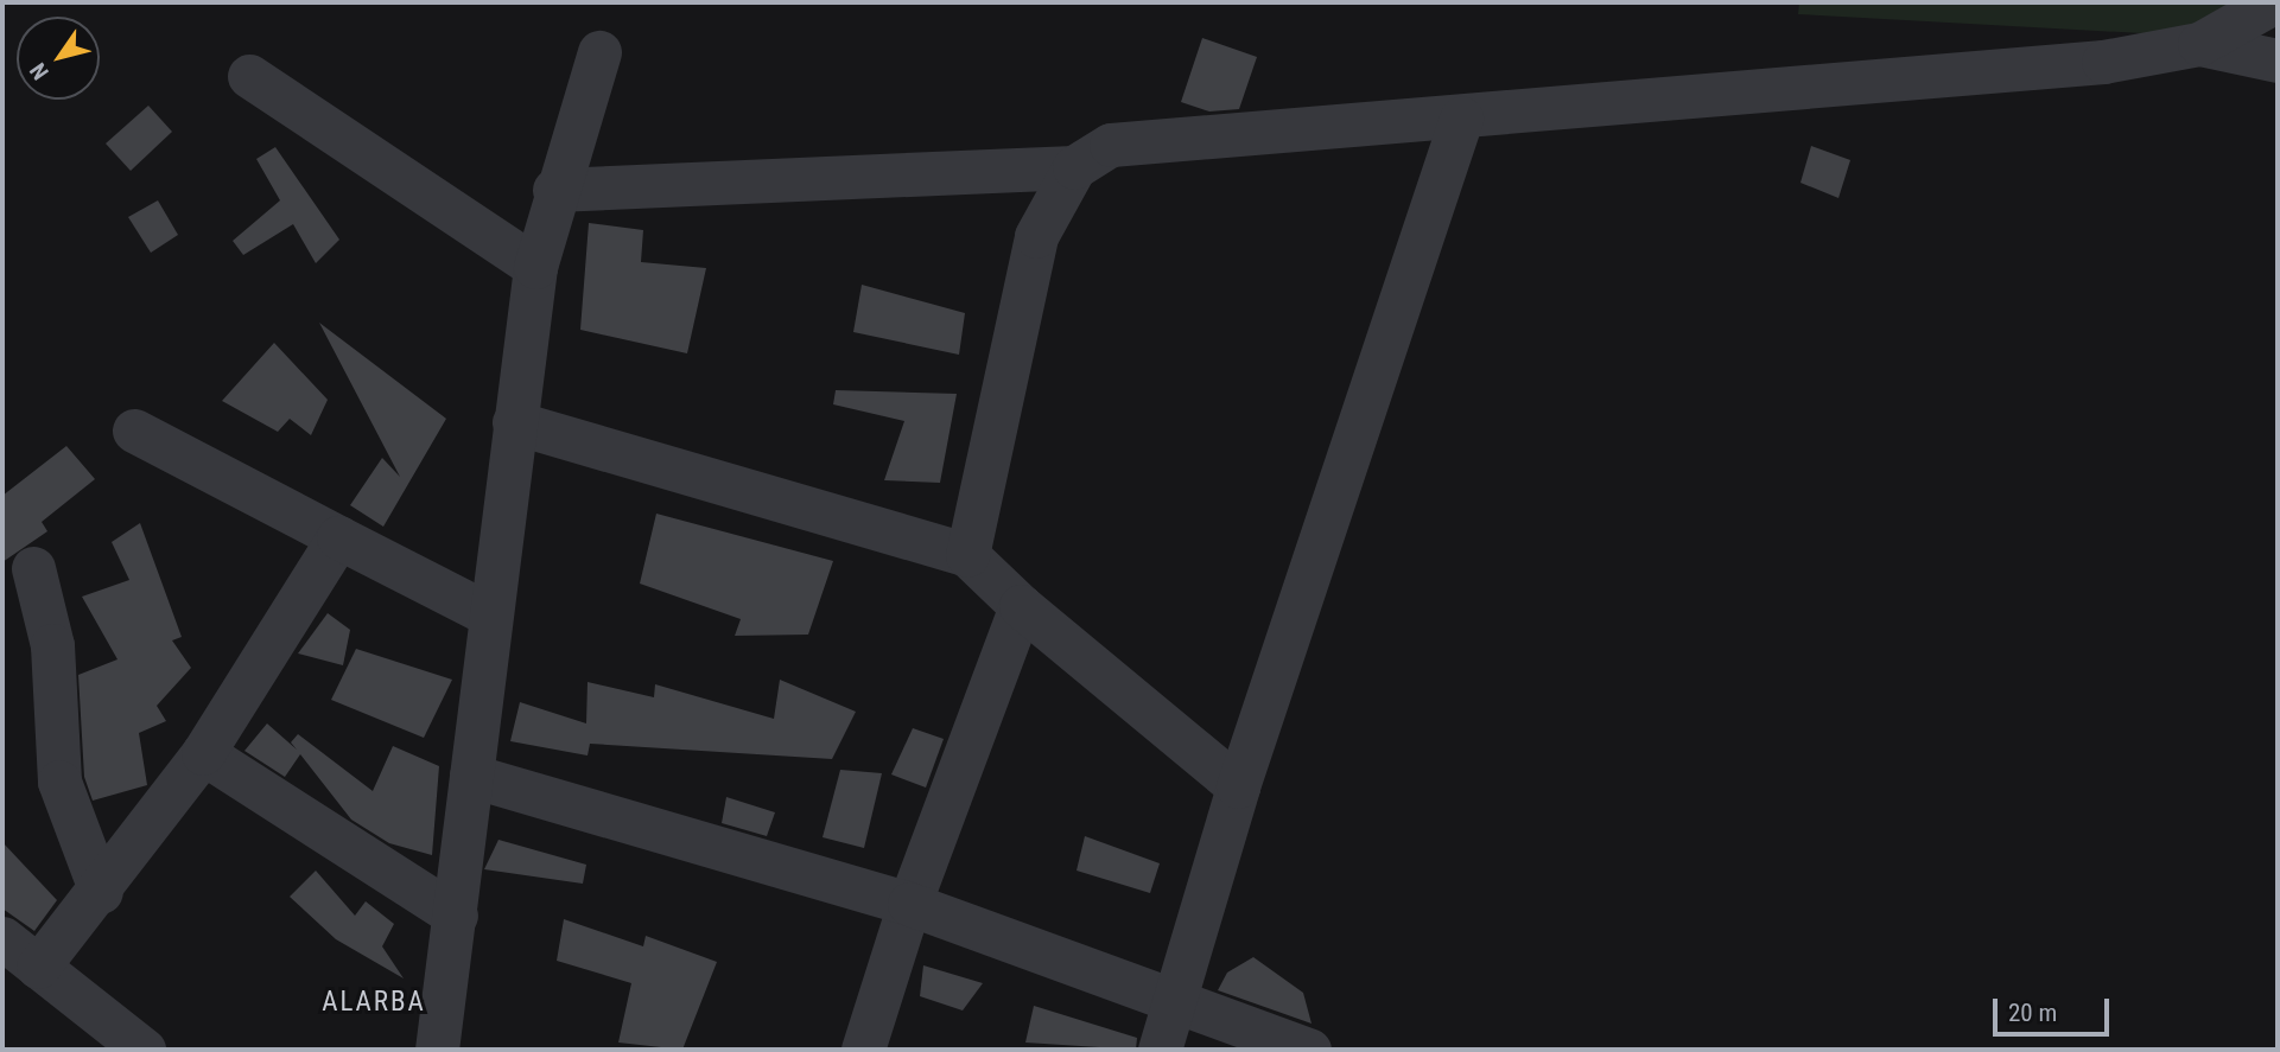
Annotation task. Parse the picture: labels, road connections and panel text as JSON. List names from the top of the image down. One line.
{"districts":["ALARBA"],"scale_bar":"20 m","north":"bottom left"}
